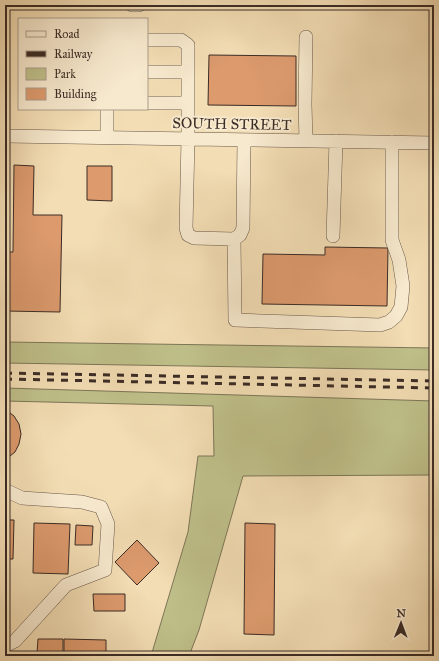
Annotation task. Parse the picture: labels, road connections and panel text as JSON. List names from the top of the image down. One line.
{"streets":{"street":["SOUTH STREET"]},"legend":["Road","Railway","Park","Building"],"north":"top"}
